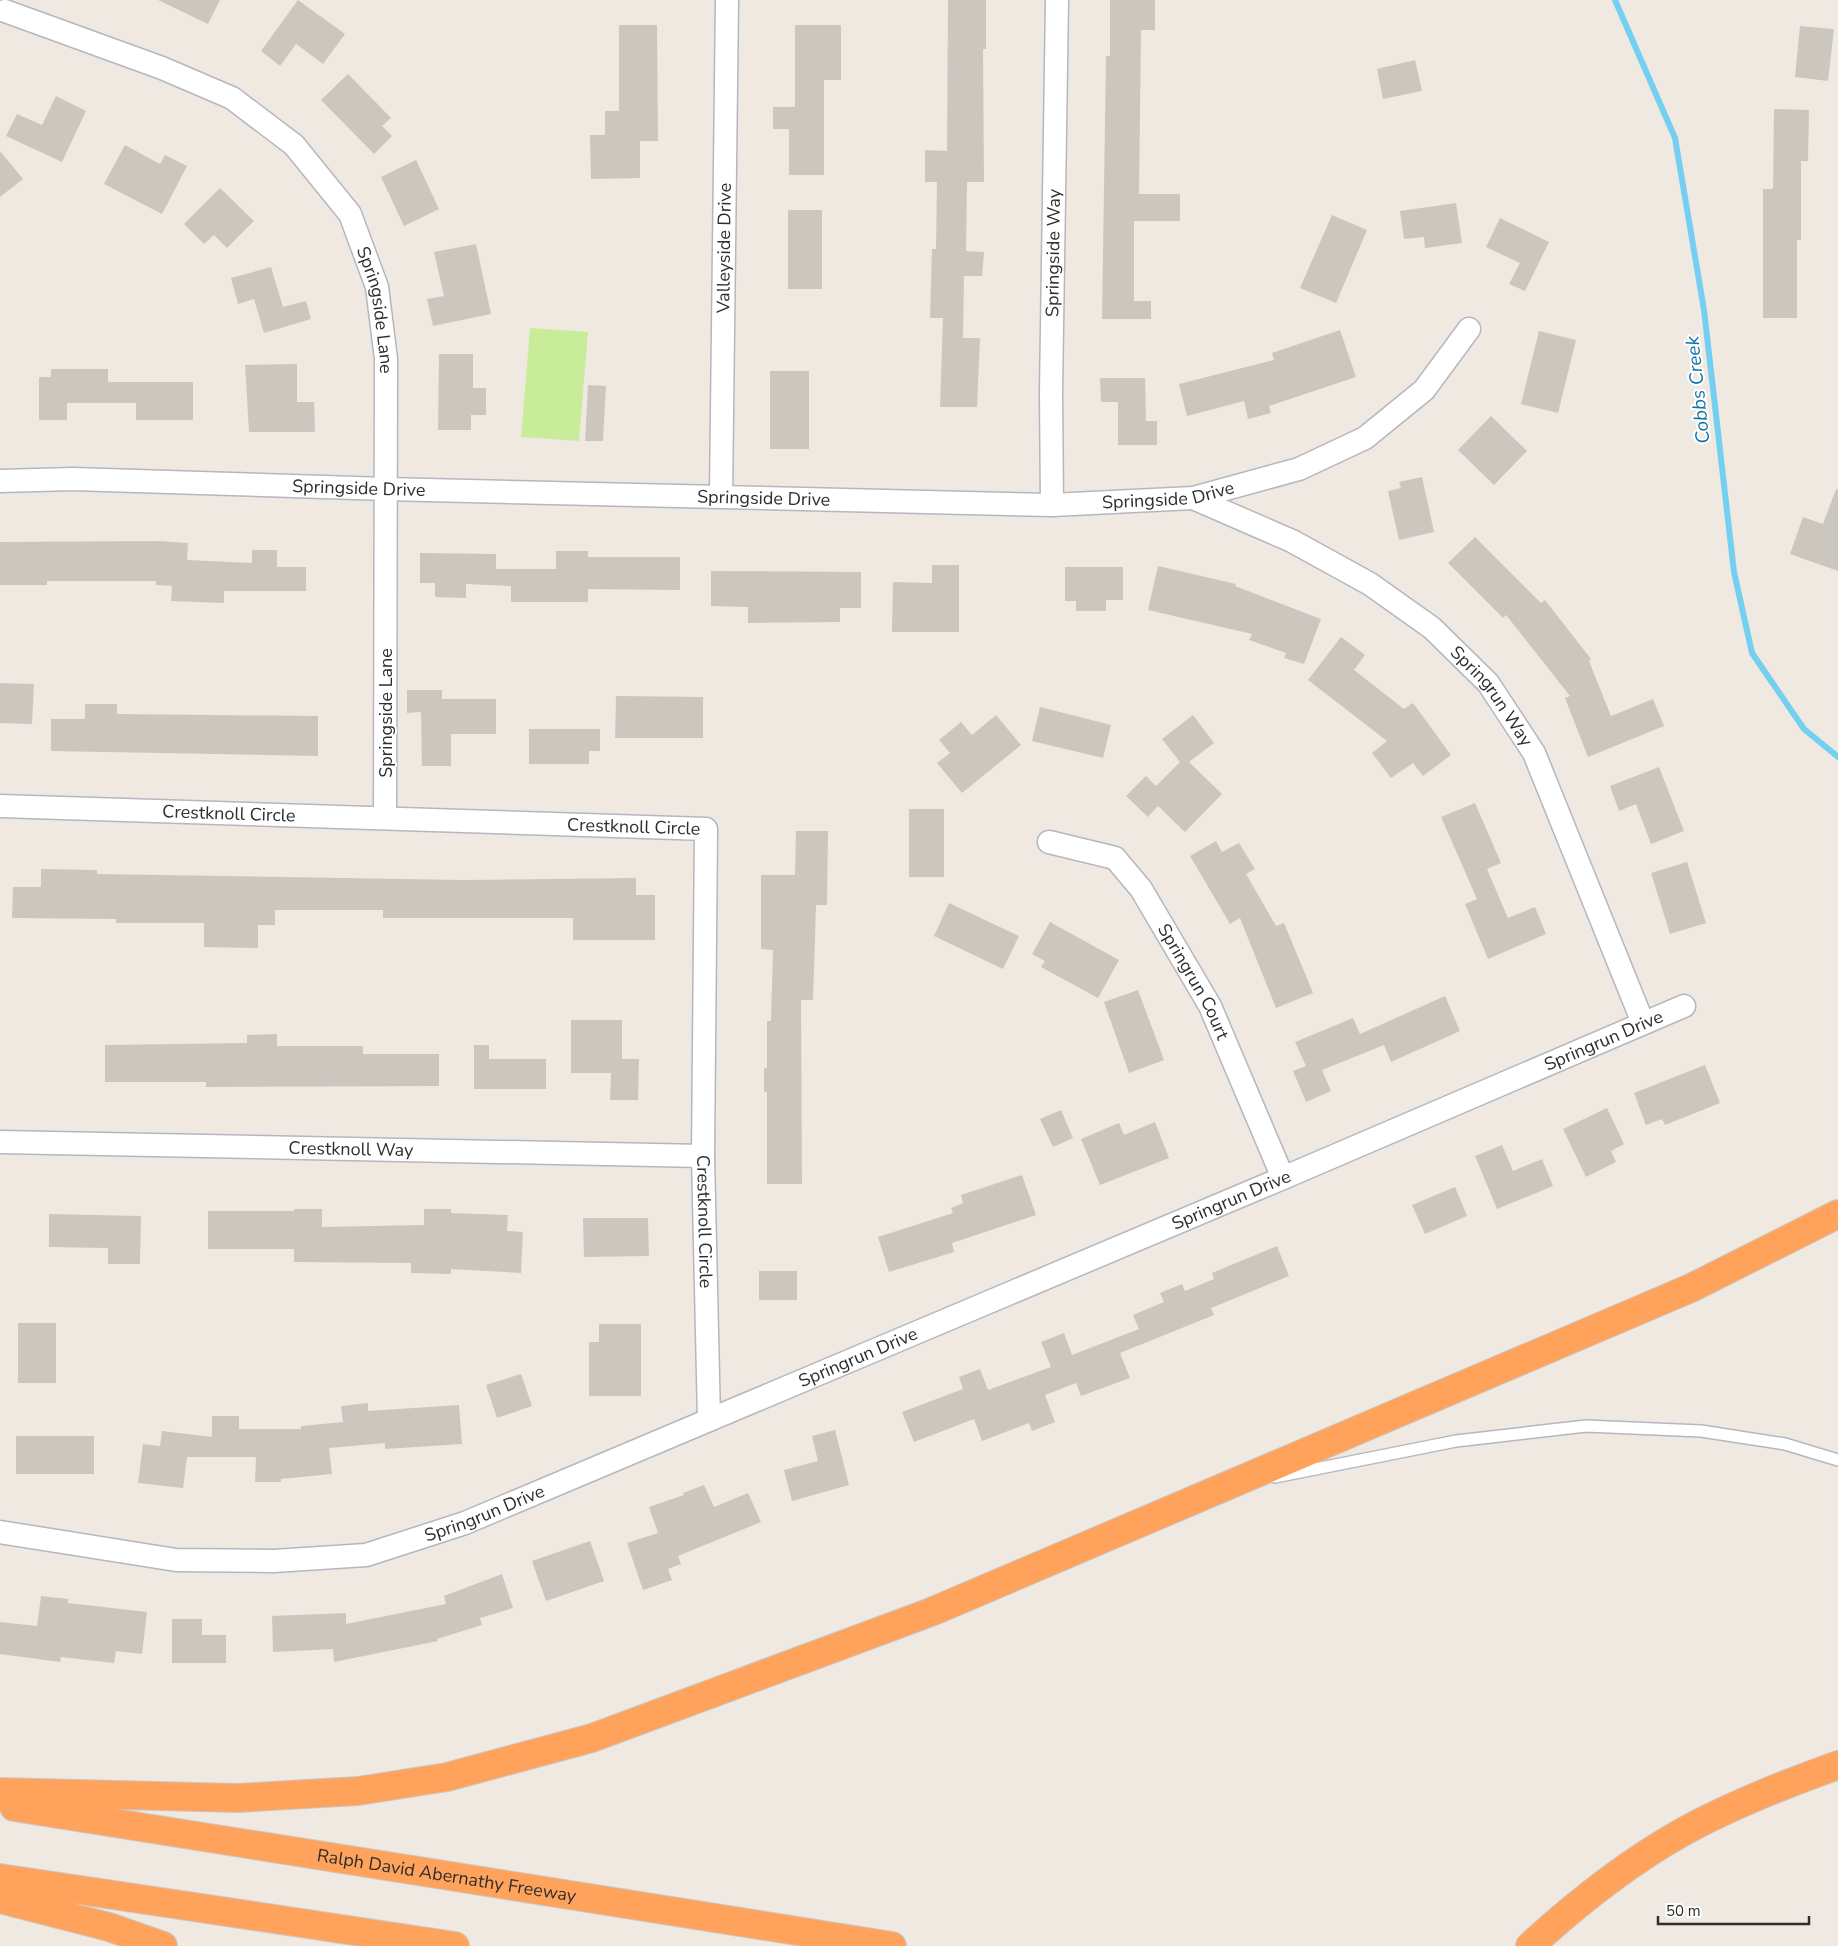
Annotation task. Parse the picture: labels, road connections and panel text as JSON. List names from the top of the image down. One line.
{"streets":{"highway":["Ralph David Abernathy Freeway"],"street":["Valleyside Drive","Springside Way","Springside Lane","Springside Drive","Springrun Way","Crestknoll Circle","Springrun Court","Springrun Drive","Crestknoll Way"]},"crossings":[["Valleyside Drive","Springside Drive"],["Springside Way","Springside Drive"],["Springside Lane","Springside Drive"],["Springside Lane","Crestknoll Circle"],["Springside Drive","Springrun Way"],["Springrun Way","Springrun Drive"],["Crestknoll Circle","Springrun Drive"],["Crestknoll Circle","Crestknoll Way"],["Springrun Court","Springrun Drive"]],"water":["Cobbs Creek"],"scale_bar":"50 m"}
